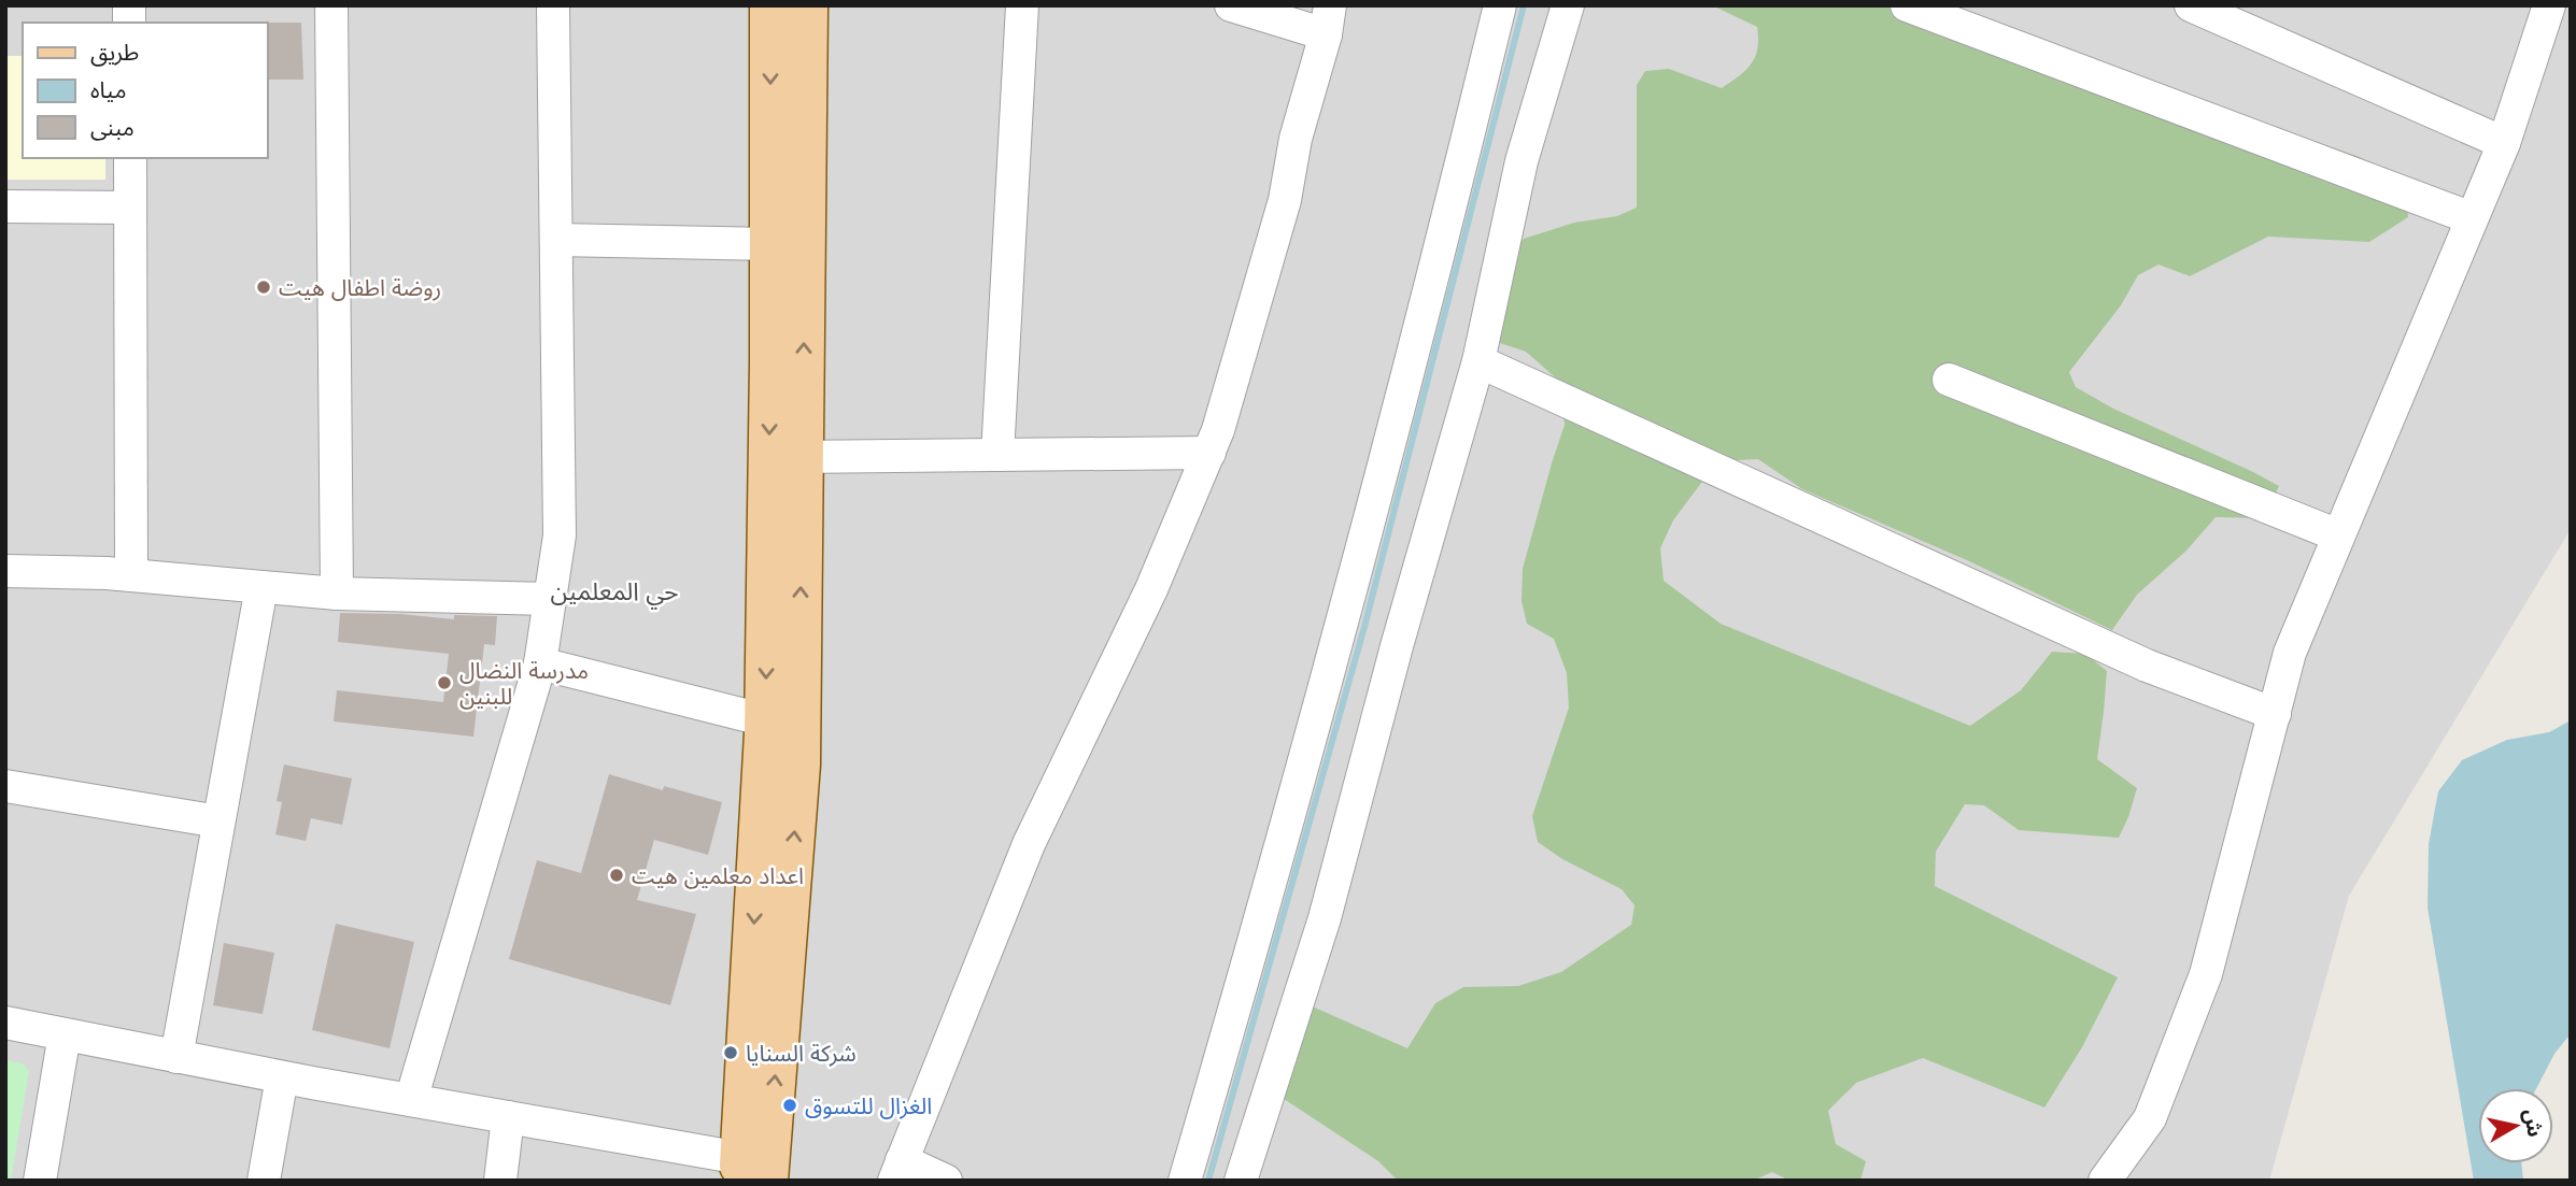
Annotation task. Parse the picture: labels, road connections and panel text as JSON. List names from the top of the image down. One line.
{"districts":["حي المعلمين"],"places":["روضة اطفال هيت","مدرسة النضال للبنين","اعداد معلمين هيت","شركة السنايا","الغزال للتسوق"],"legend":["طريق","مياه","مبنى"],"north":"right"}
